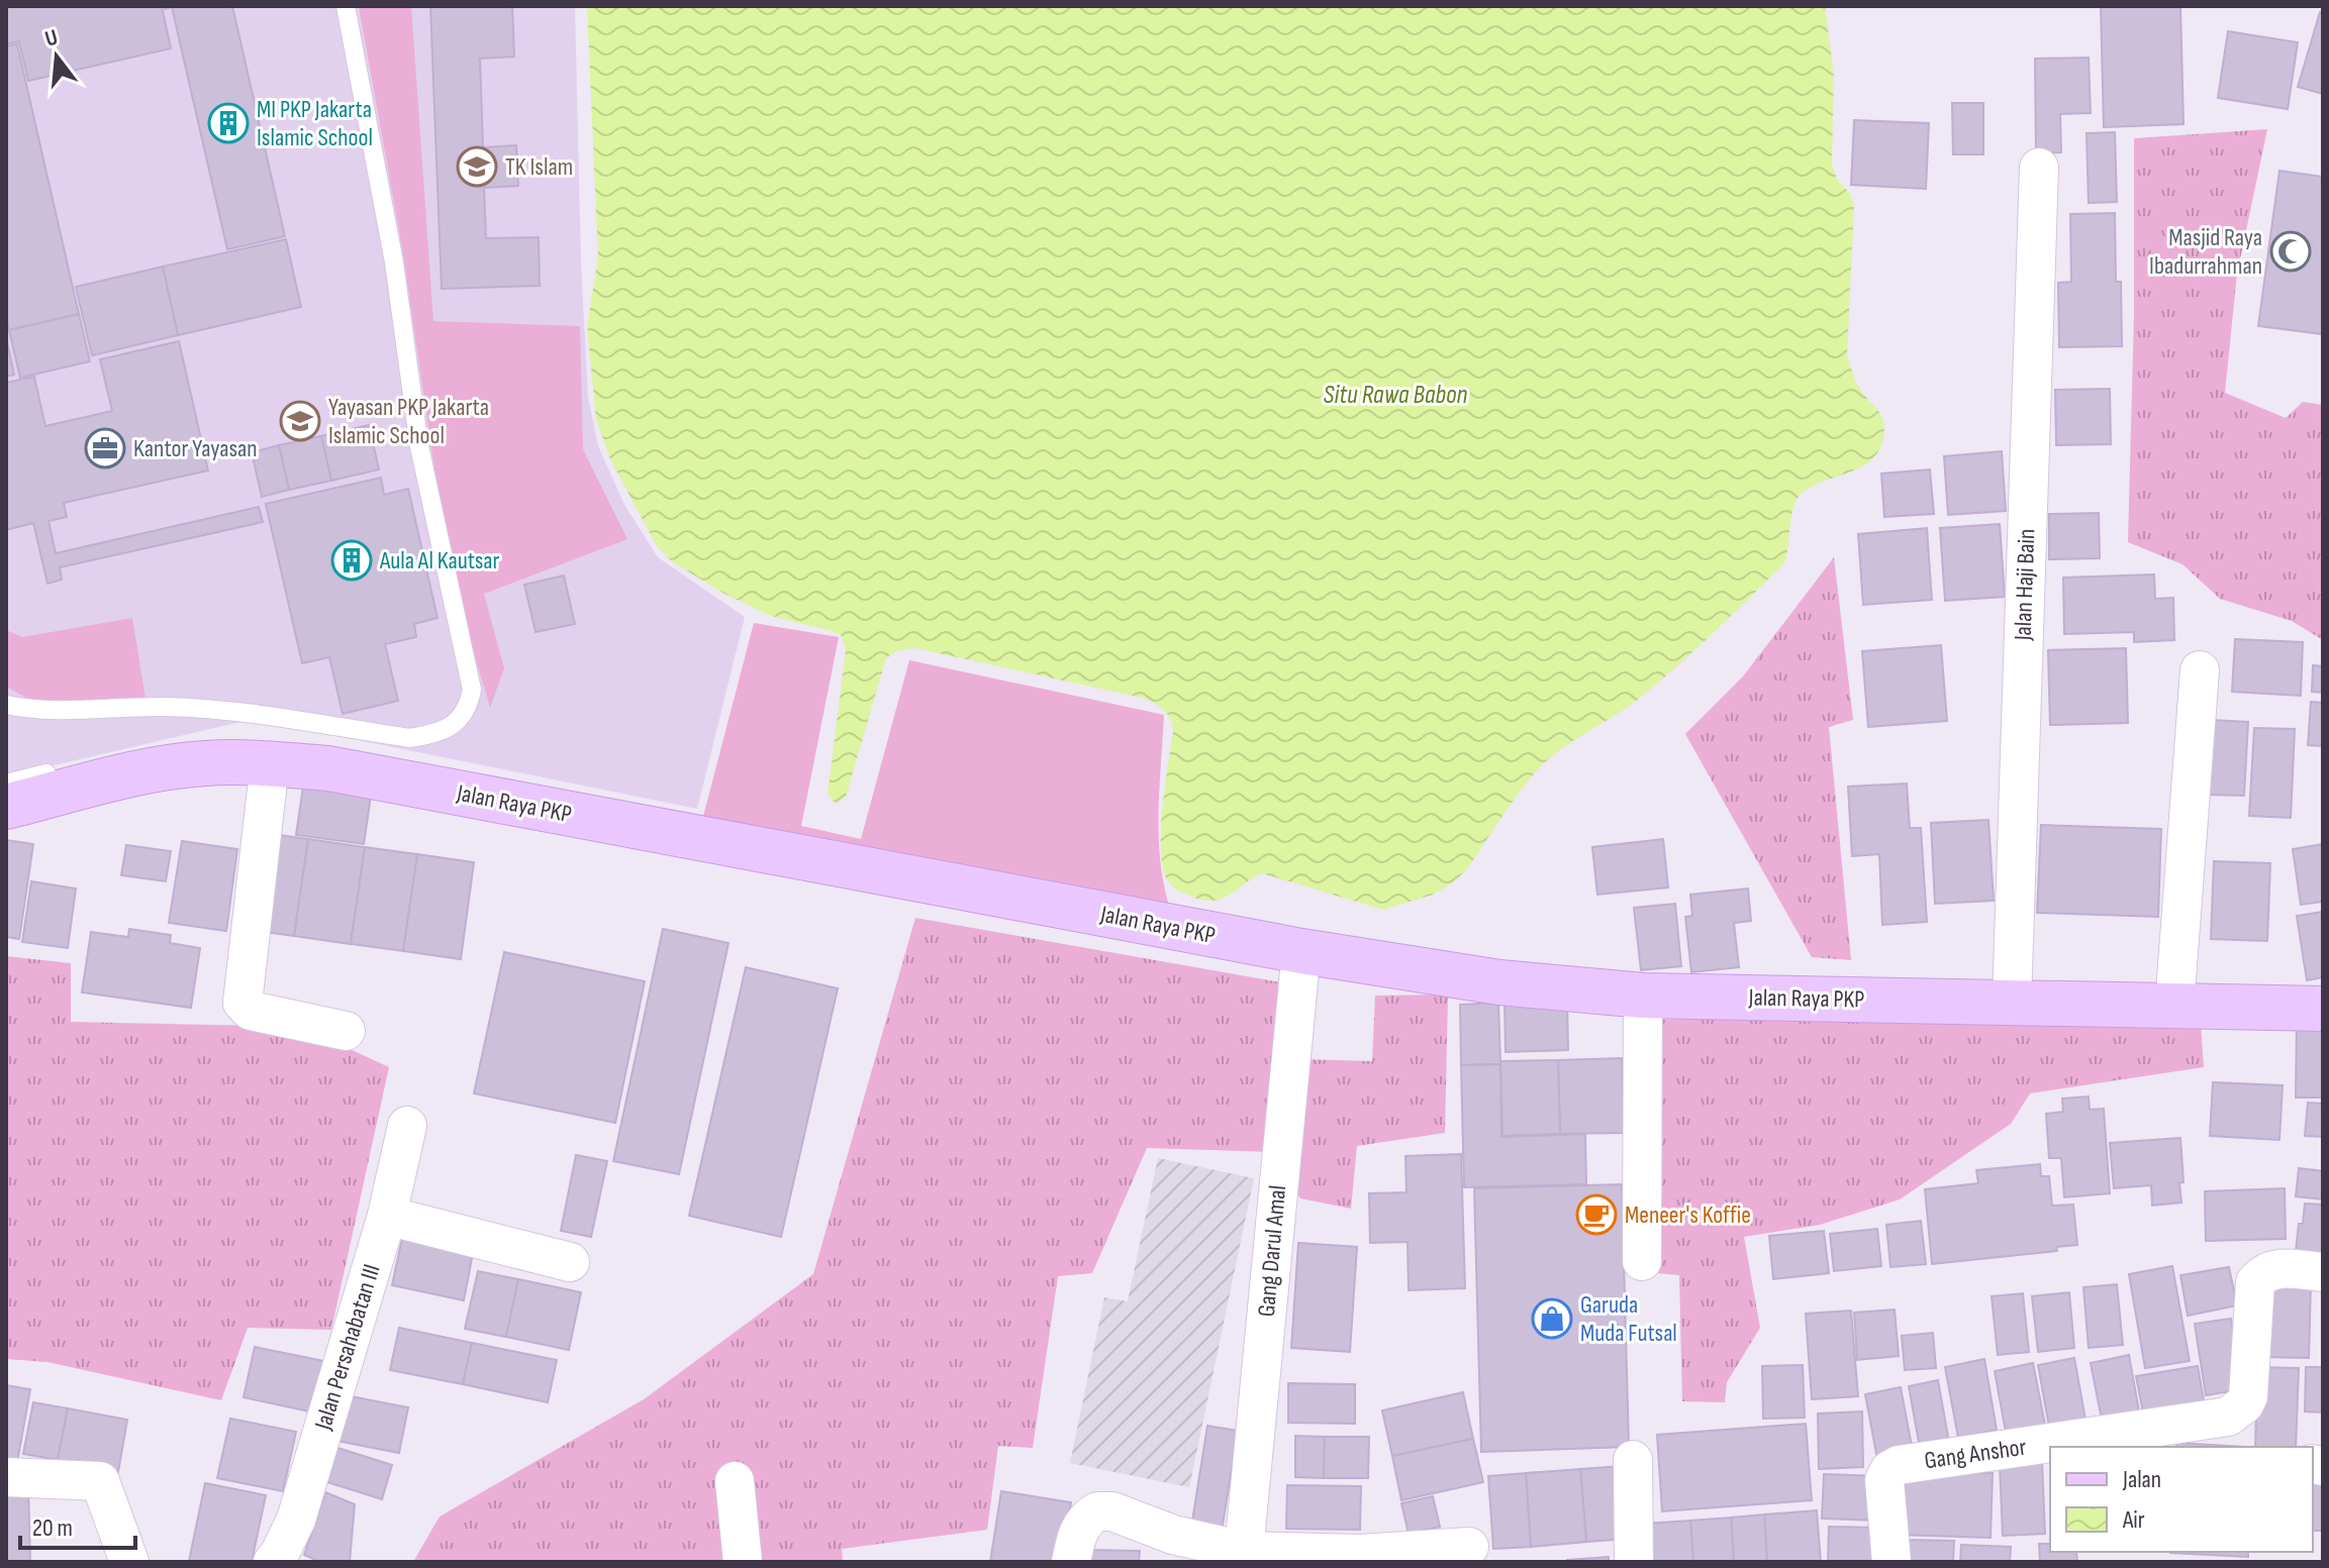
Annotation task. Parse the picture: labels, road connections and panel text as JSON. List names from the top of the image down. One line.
{"streets":{"street":["Jalan Haji Bain","Jalan Raya PKP","Gang Darul Amal","Jalan Persahabatan III","Gang Anshor"]},"crossings":[["Jalan Haji Bain","Jalan Raya PKP"],["Jalan Raya PKP","Gang Darul Amal"]],"water":["Situ Rawa Babon"],"places":{"building":["MI PKP Jakarta Islamic School","Aula Al Kautsar"],"school or university":["TK Islam","Yayasan PKP Jakarta Islamic School"],"mosque":["Masjid Raya Ibadurrahman"],"office":["Kantor Yayasan"],"cafe":["Meneer's Koffie"],"shop":["Garuda Muda Futsal"]},"legend":["Jalan","Air"],"scale_bar":"20 m","north":"top"}
